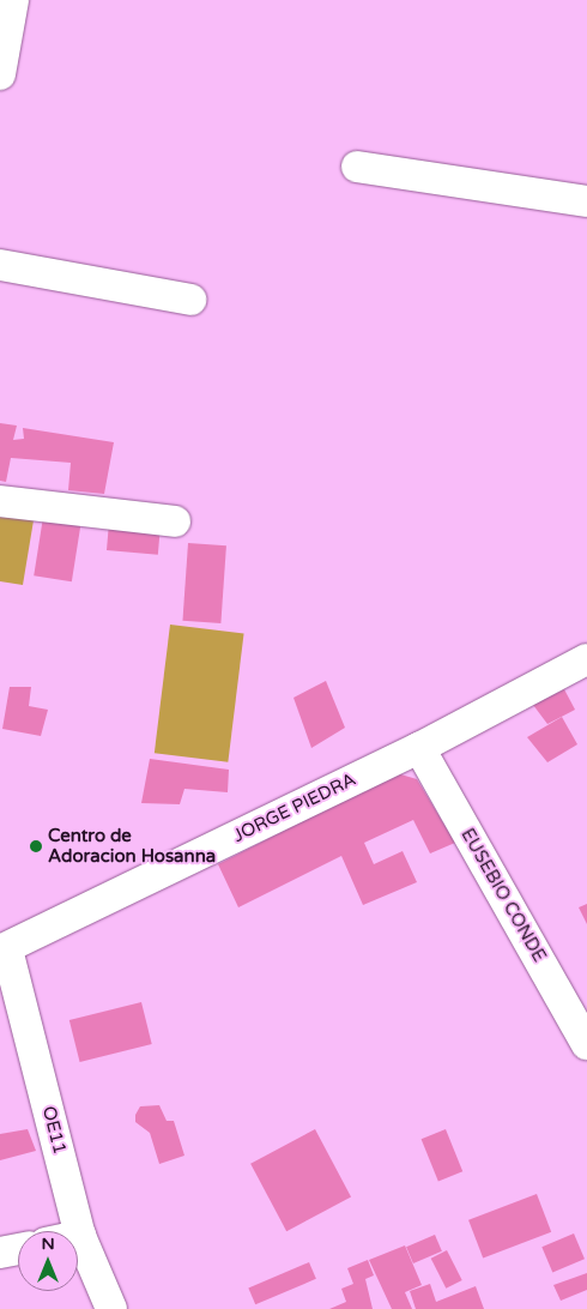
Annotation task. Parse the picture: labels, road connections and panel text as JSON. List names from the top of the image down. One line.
{"streets":{"street":["JORGE PIEDRA","EUSEBIO CONDE","OE11"]},"crossings":[["JORGE PIEDRA","EUSEBIO CONDE"],["JORGE PIEDRA","OE11"]],"places":["Centro de Adoracion Hosanna"],"north":"top"}
